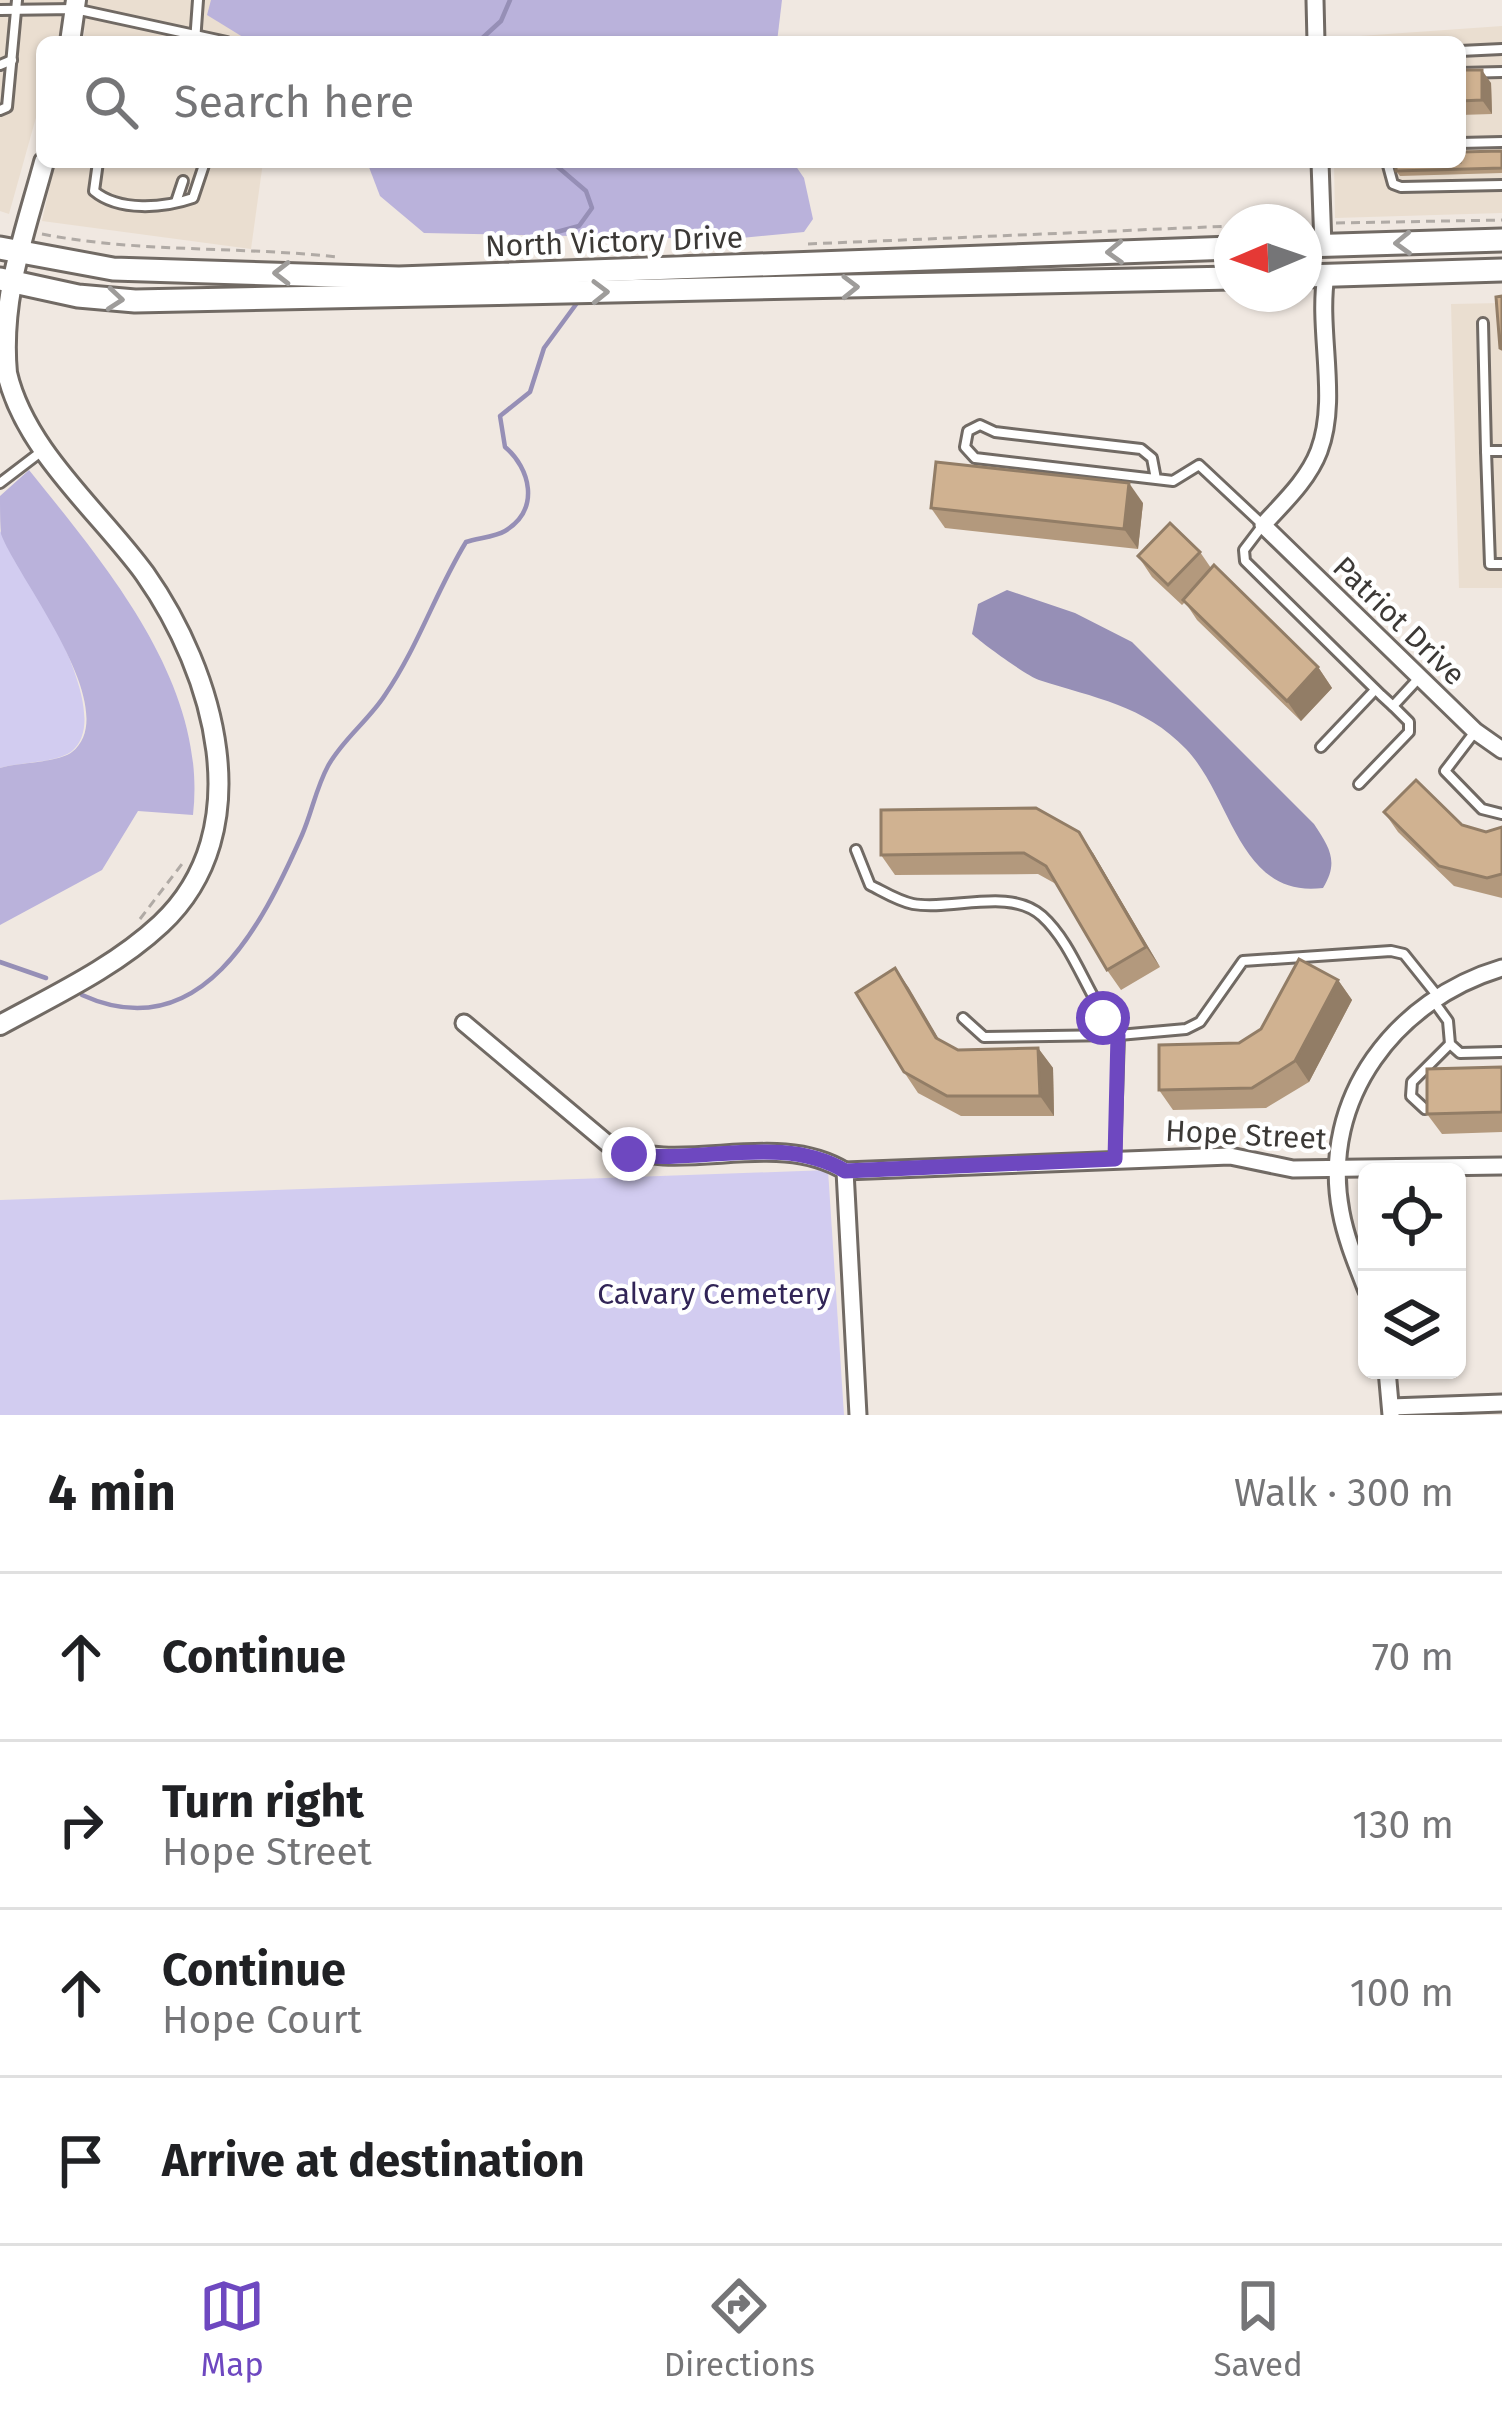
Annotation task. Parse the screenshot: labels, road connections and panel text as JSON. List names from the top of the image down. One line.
{"streets":{"main road":["North Victory Drive"],"street":["Patriot Drive","Hope Street"]},"parks":["Calvary Cemetery"],"north":"left","page":{"search":"Search here","heading":["4 min","Walk · 300 m"],"list":[["Continue","70 m"],["Turn right","Hope Street","130 m"],["Continue","Hope Court","100 m"],"Arrive at destination"],"nav":["Map","Directions","Saved"]}}
